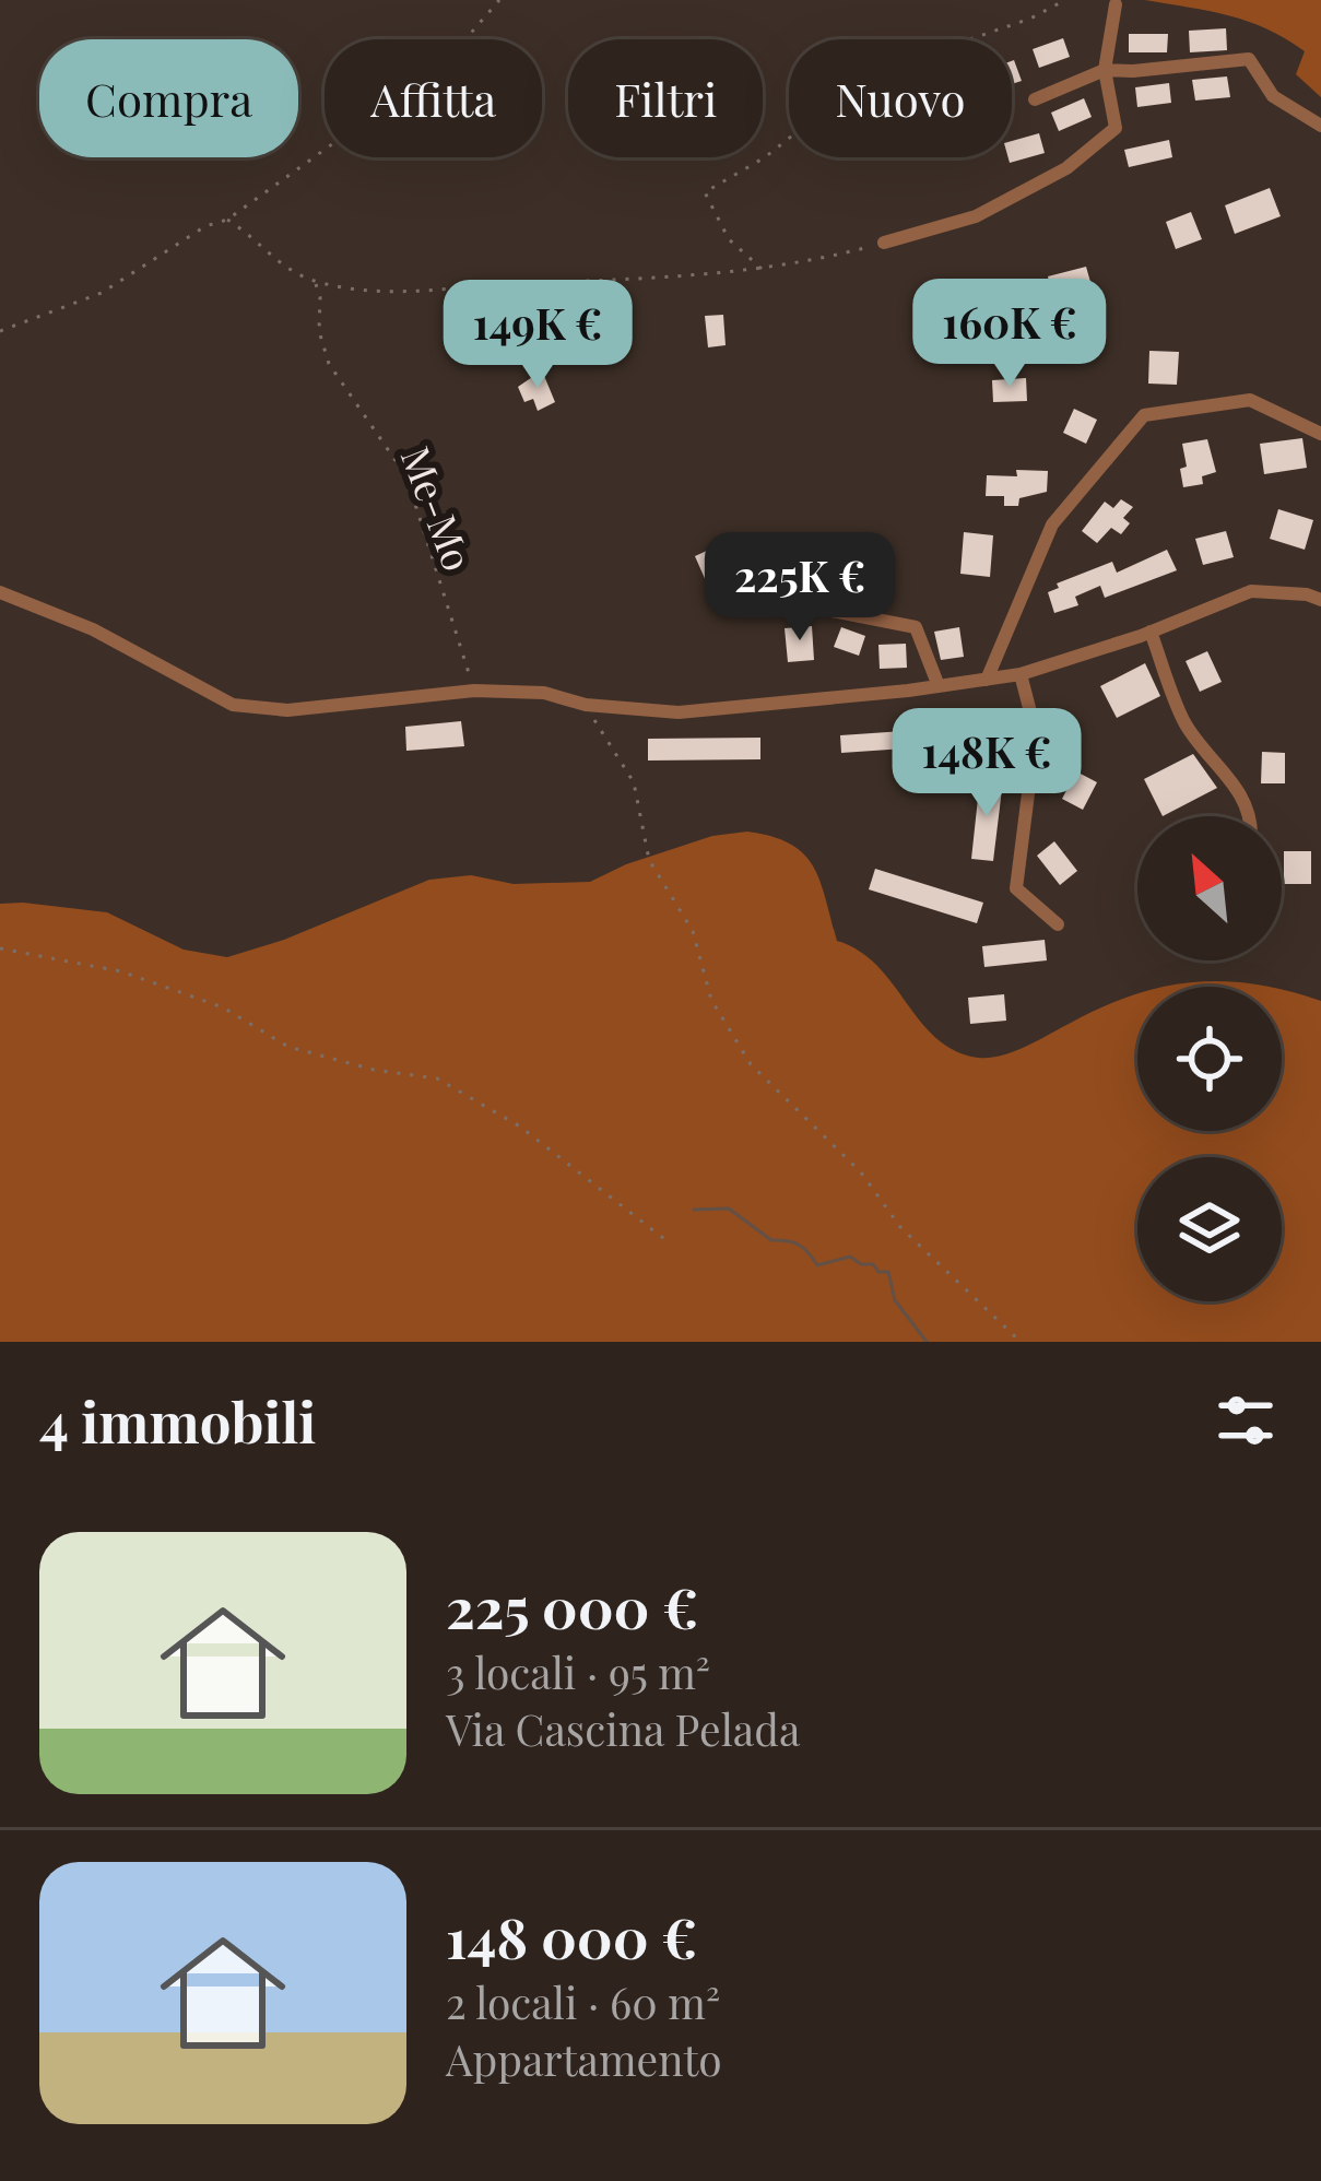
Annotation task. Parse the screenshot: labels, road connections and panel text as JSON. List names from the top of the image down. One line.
{"streets":{"path":["Me-Mo"]},"north":"top left","page":{"chip":["Compra","Affitta","Filtri","Nuovo"],"price":["160K €","149K €","225K €","148K €"],"heading":"4 immobili","list":[{"name":"225 000 €","note":"3 locali · 95 m² · Via Cascina Pelada"},{"name":"148 000 €","note":"2 locali · 60 m² · Appartamento"}]}}
